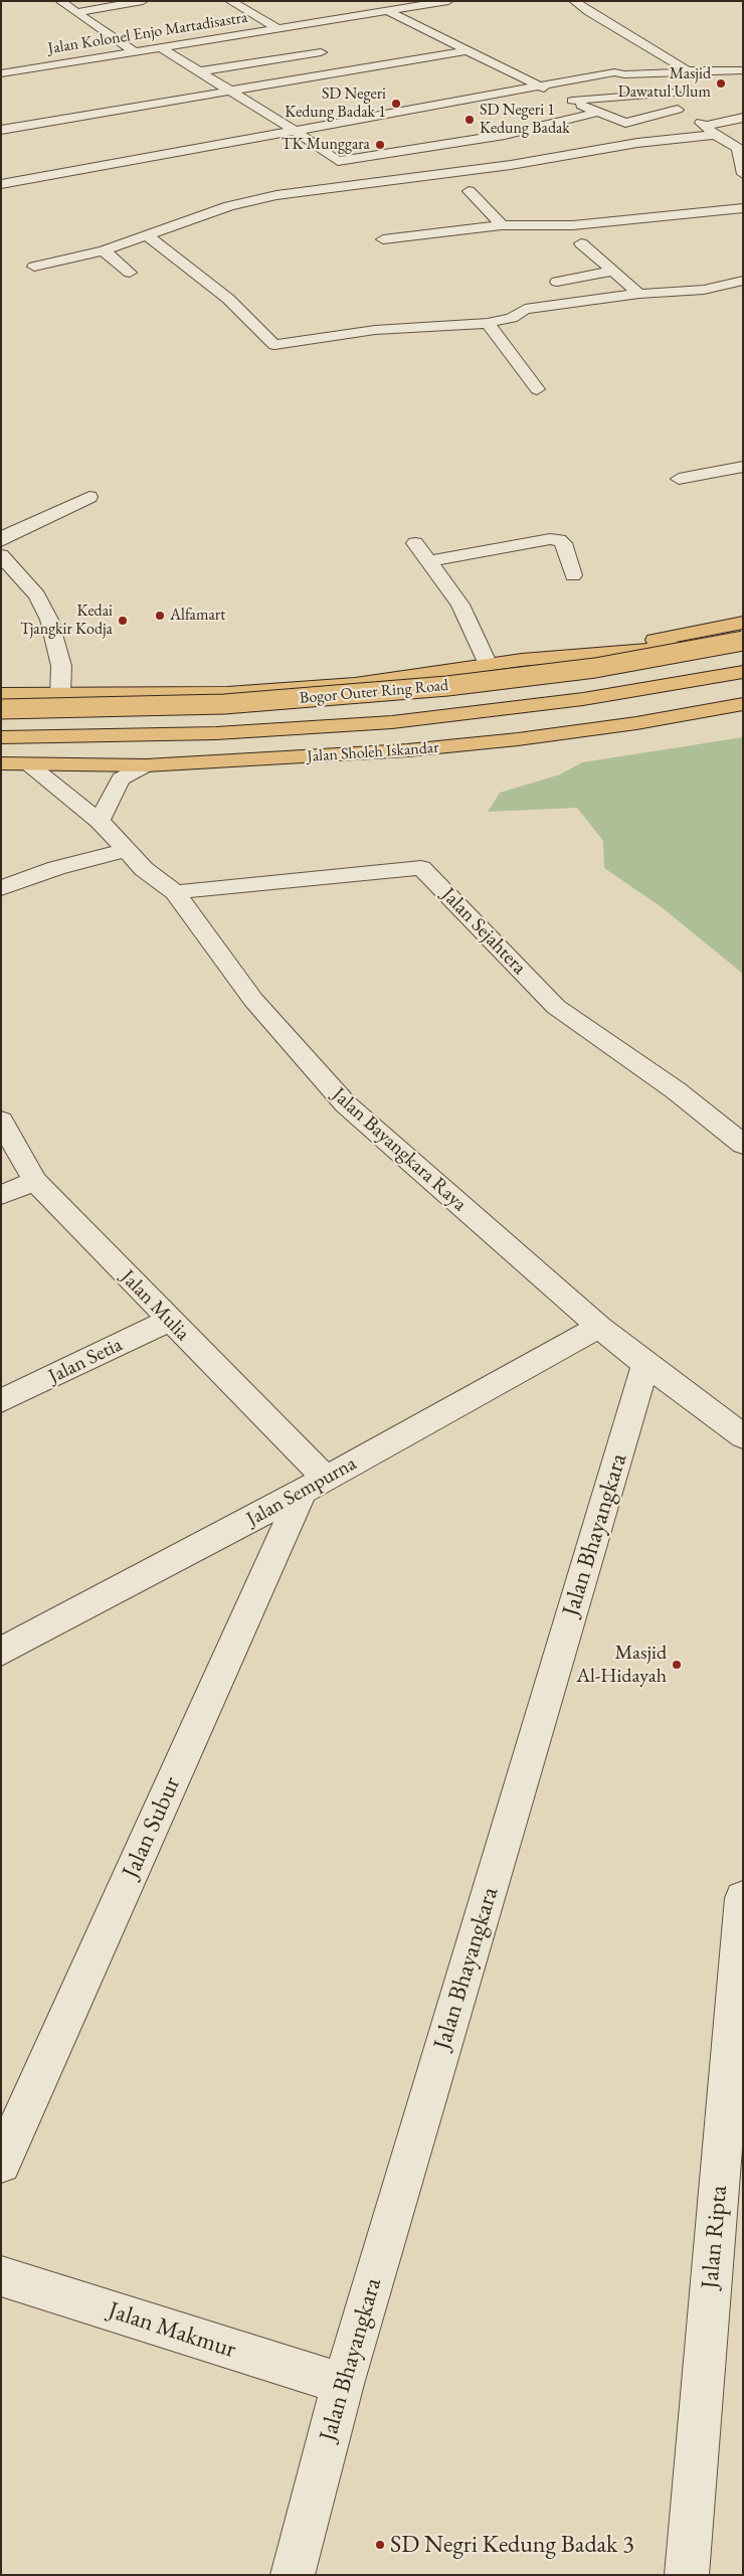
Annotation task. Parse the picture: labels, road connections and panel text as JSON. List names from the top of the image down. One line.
{"streets":{"highway":["Bogor Outer Ring Road","Jalan Sholeh Iskandar"],"street":["Jalan Kolonel Enjo Martadisastra","Jalan Sejahtera","Jalan Bayangkara Raya","Jalan Mulia","Jalan Setia","Jalan Sempurna","Jalan Bhayangkara","Jalan Subur","Jalan Ripta","Jalan Makmur"]},"crossings":[["Jalan Sholeh Iskandar","Jalan Bayangkara Raya"],["Jalan Sejahtera","Jalan Bayangkara Raya"],["Jalan Bayangkara Raya","Jalan Sempurna"],["Jalan Bayangkara Raya","Jalan Bhayangkara"],["Jalan Mulia","Jalan Setia"],["Jalan Mulia","Jalan Sempurna"],["Jalan Mulia","Jalan Subur"],["Jalan Sempurna","Jalan Subur"],["Jalan Bhayangkara","Jalan Makmur"]],"places":["Masjid Dawatul Ulum","SD Negeri Kedung Badak 1","SD Negeri 1 Kedung Badak","TK Munggara","Alfamart","Kedai Tjangkir Kodja","Masjid Al-Hidayah","SD Negri Kedung Badak 3"]}
